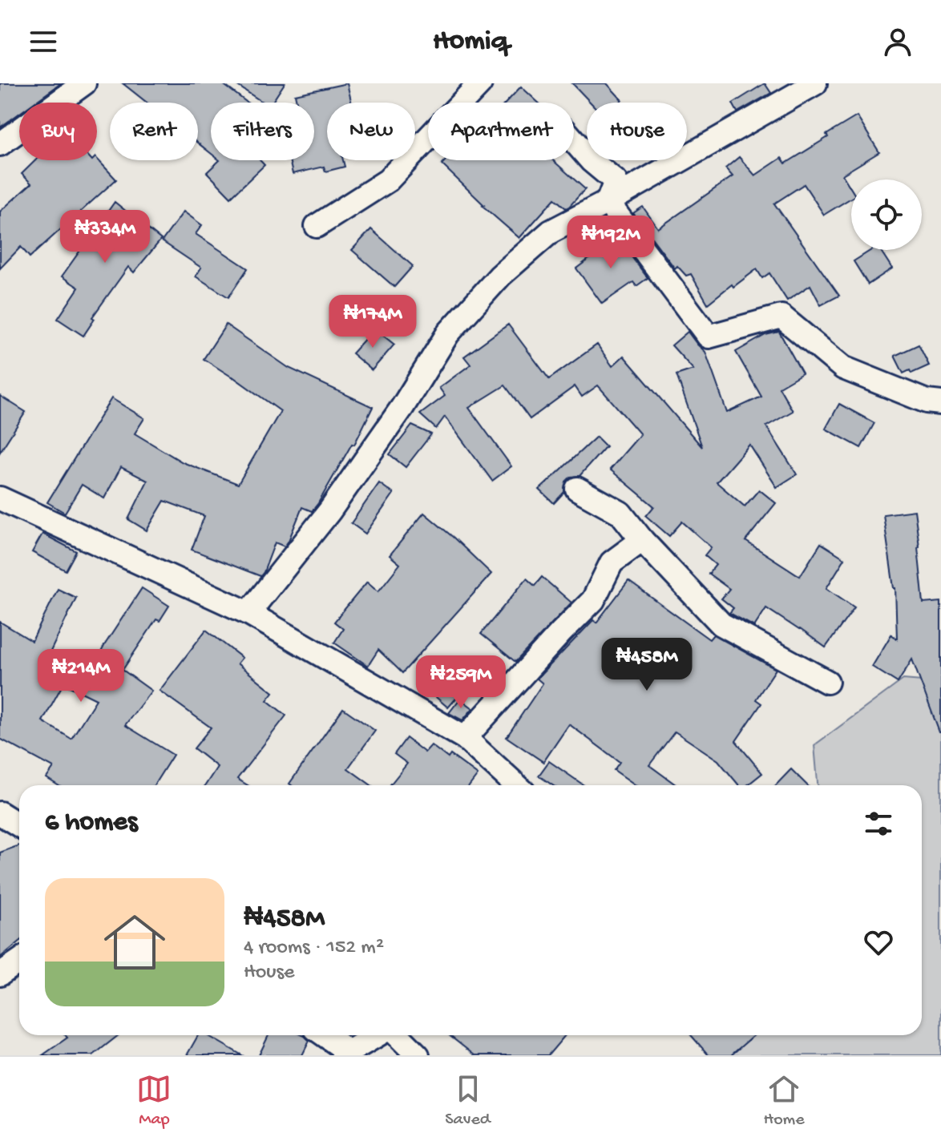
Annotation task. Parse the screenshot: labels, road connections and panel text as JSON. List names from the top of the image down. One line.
{"page":{"header":"Homiq","chip":["Buy","Rent","Filters","New","Apartment","House"],"price":["₦334M","₦192M","₦174M","₦458M","₦214M","₦259M"],"heading":"6 homes","list":[{"name":"₦458M","note":"4 rooms · 152 m² · House"}],"tabs":["Map","Saved","Home"]}}
